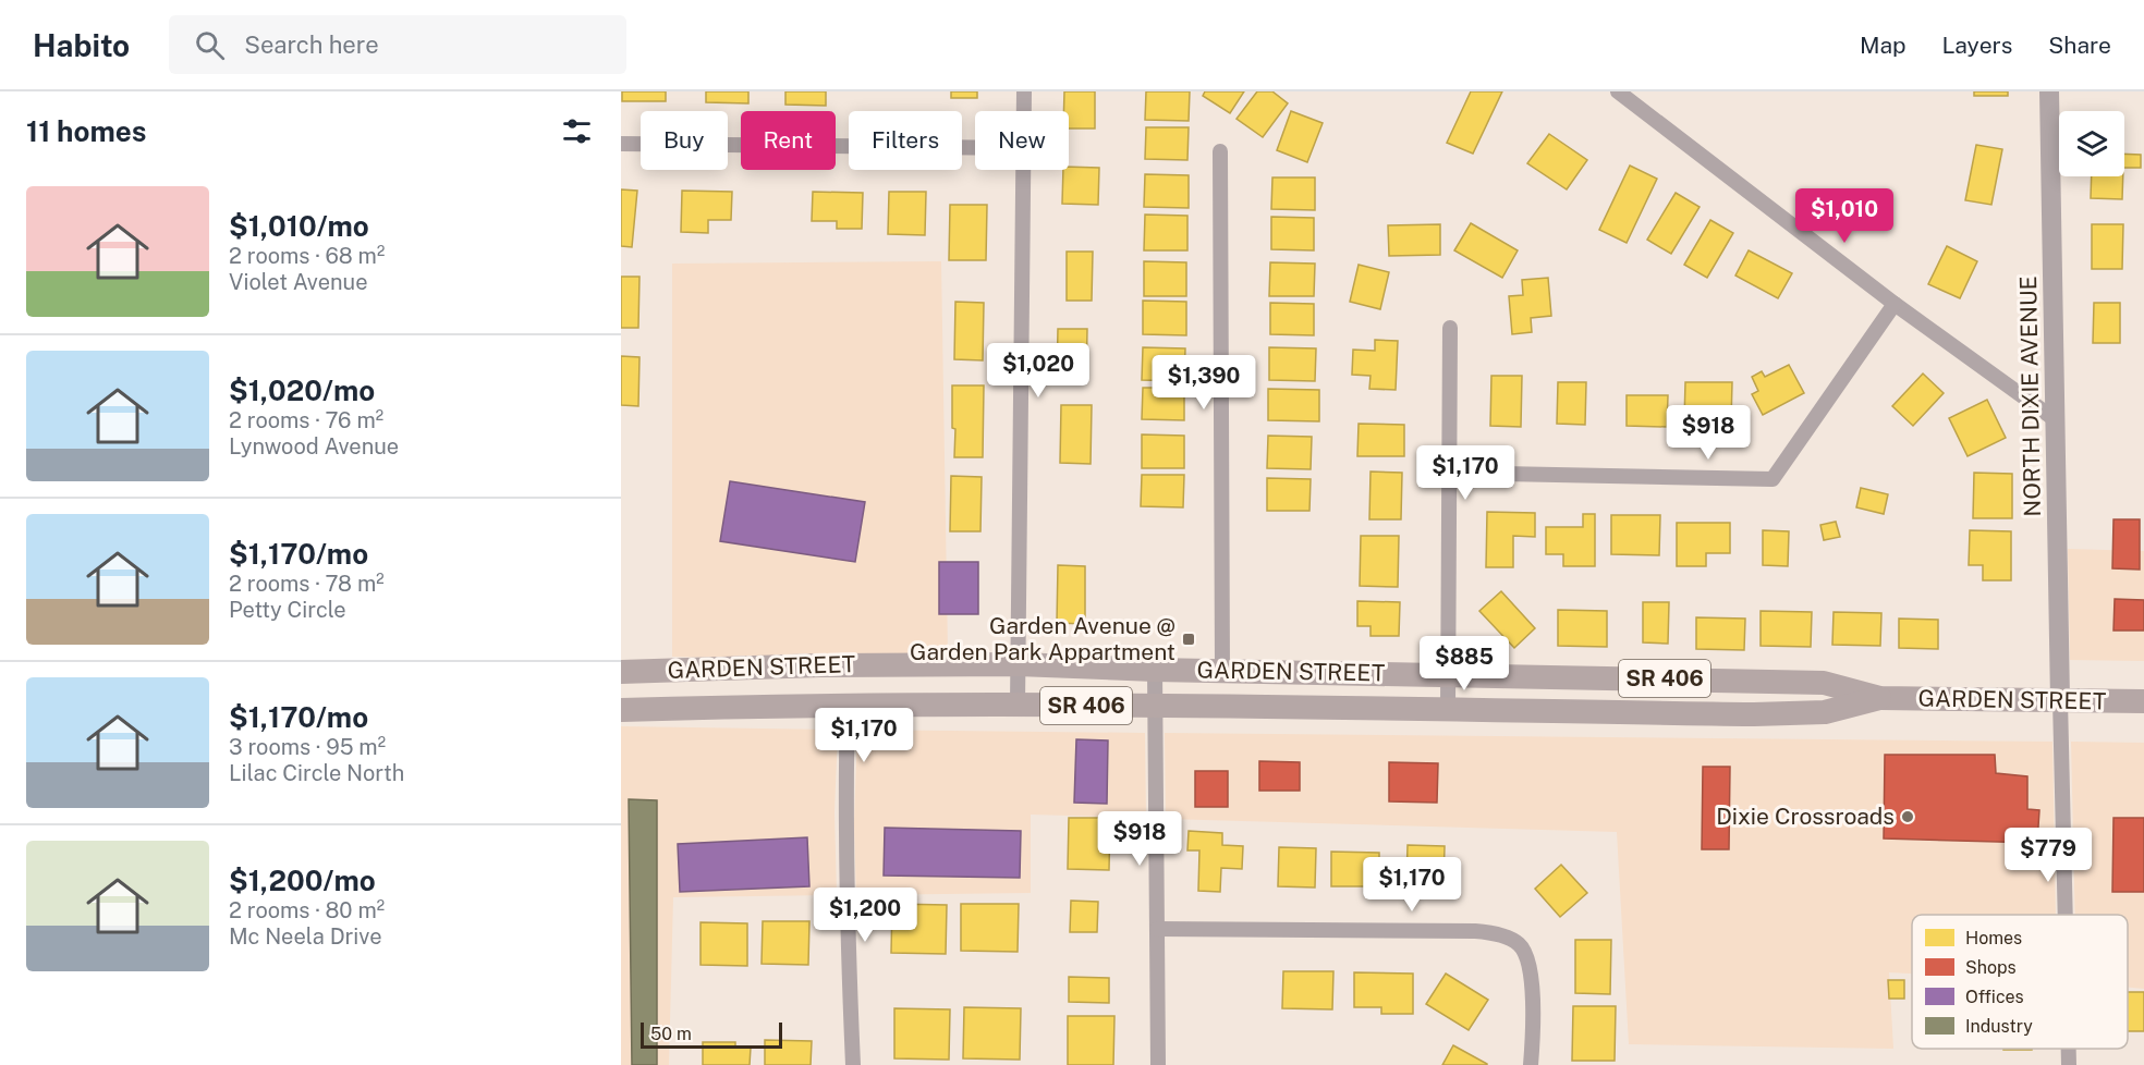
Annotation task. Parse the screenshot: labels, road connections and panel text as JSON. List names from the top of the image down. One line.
{"streets":{"main road":["GARDEN STREET","SR 406"],"street":["NORTH DIXIE AVENUE"]},"crossings":[["NORTH DIXIE AVENUE","GARDEN STREET"]],"places":{"transit":["Garden Avenue @ Garden Park Appartment"],"other":["Dixie Crossroads"]},"legend":["Homes","Shops","Offices","Industry"],"scale_bar":"50 m","page":{"header":"Habito","search":"Search here","nav":["Map","Layers","Share"],"heading":"11 homes","chip":["Buy","Rent","Filters","New"],"list":[{"name":"$1,010/mo","note":"2 rooms · 68 m² · Violet Avenue"},{"name":"$1,020/mo","note":"2 rooms · 76 m² · Lynwood Avenue"},{"name":"$1,170/mo","note":"2 rooms · 78 m² · Petty Circle"},{"name":"$1,170/mo","note":"3 rooms · 95 m² · Lilac Circle North"},{"name":"$1,200/mo","note":"2 rooms · 80 m² · Mc Neela Drive"}],"price":["$1,010","$1,020","$1,390","$918","$1,170","$885","$1,170","$918","$779","$1,170","$1,200"],"scale":"50 m"}}
